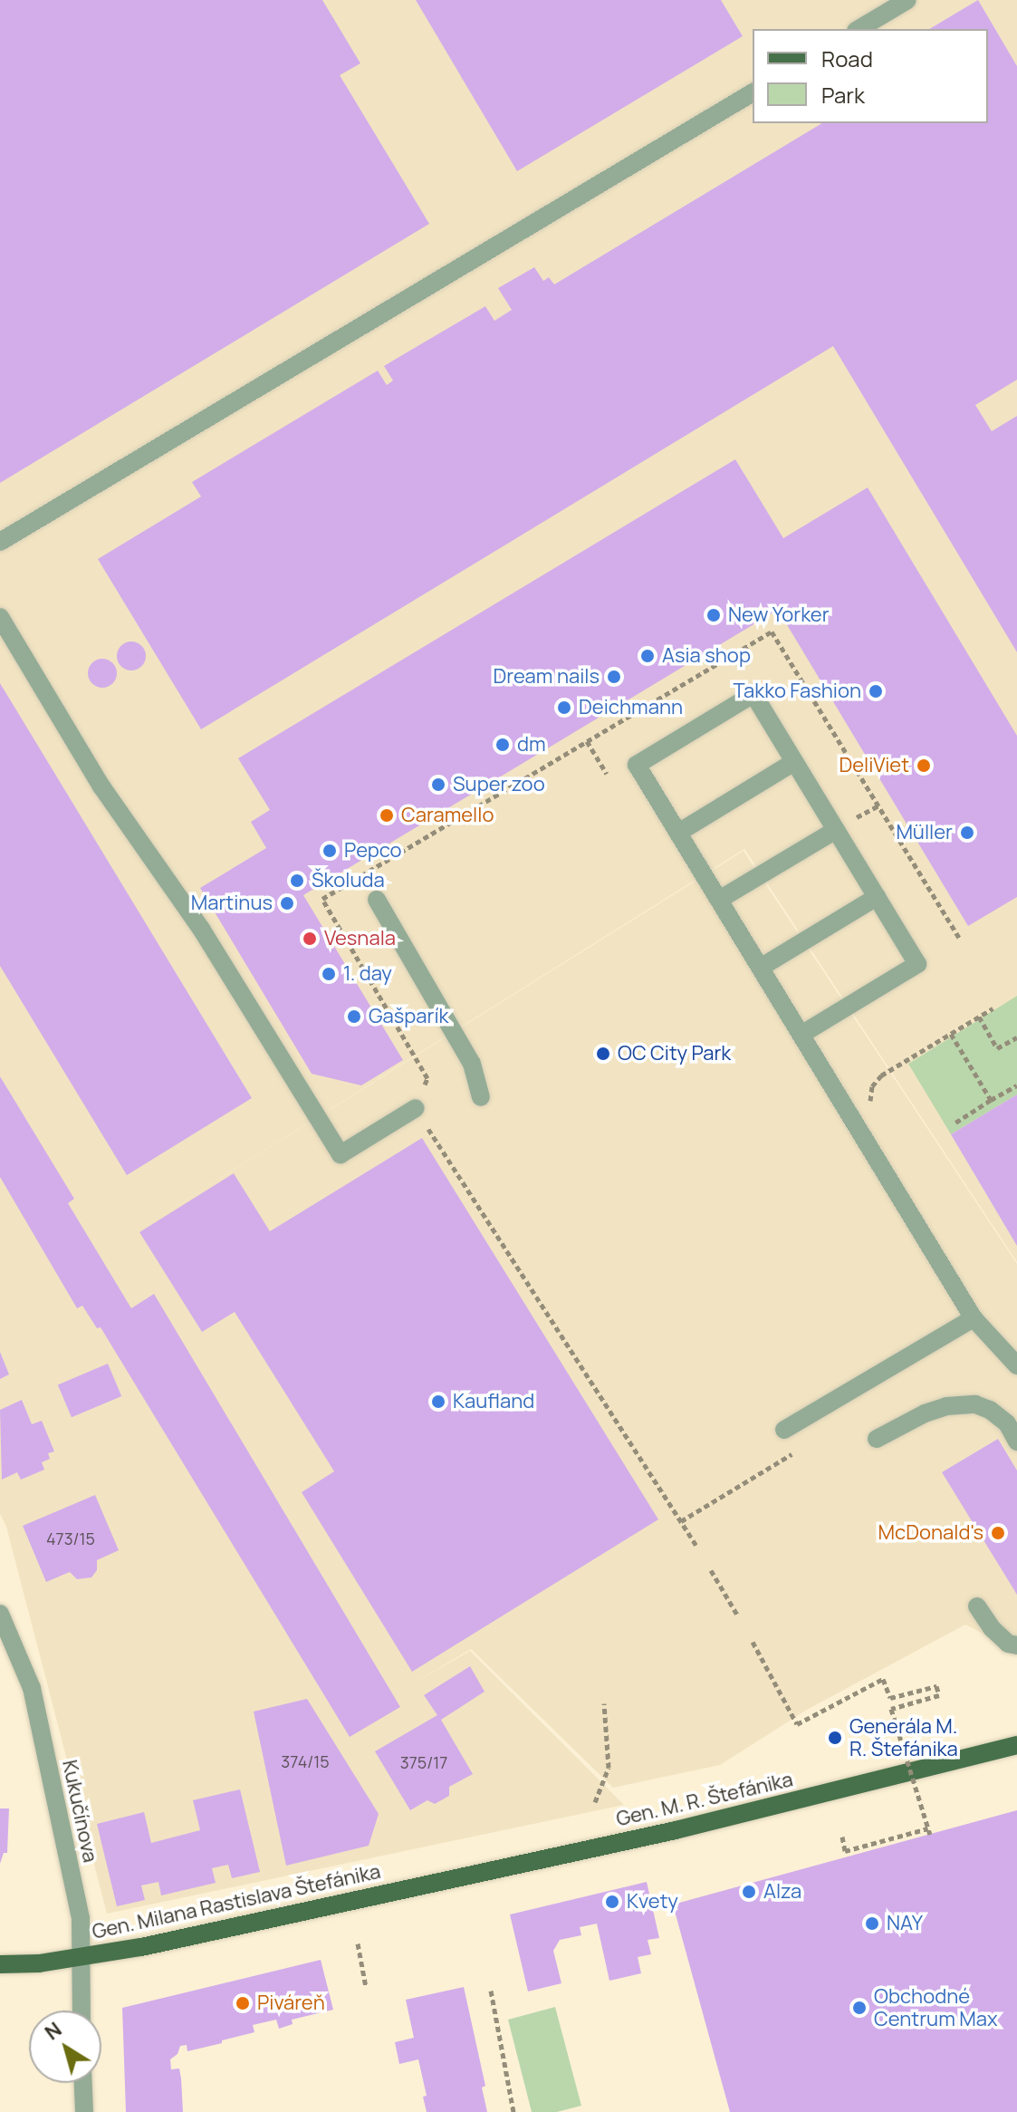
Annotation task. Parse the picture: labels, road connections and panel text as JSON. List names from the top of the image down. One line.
{"streets":{"main road":["Gen. M. R. Štefánika","Gen. Milana Rastislava Štefánika"],"street":["Kukučínova"]},"crossings":[["Gen. M. R. Štefánika","Gen. Milana Rastislava Štefánika"],["Kukučínova","Gen. Milana Rastislava Štefánika"]],"places":["New Yorker","Asia shop","Dream nails","Takko Fashion","Deichmann","dm","DeliViet","Super zoo","Caramello","Müller","Pepco","Školuda","Martinus","Vesnala","1. day","Gašparík","OC City Park","Kaufland","McDonald's","Generála M. R. Štefánika","Alza","Kvety","NAY","Piváreň","Obchodné Centrum Max"],"house_numbers":["473/15","374/15","375/17"],"legend":["Road","Park"],"north":"top left"}
